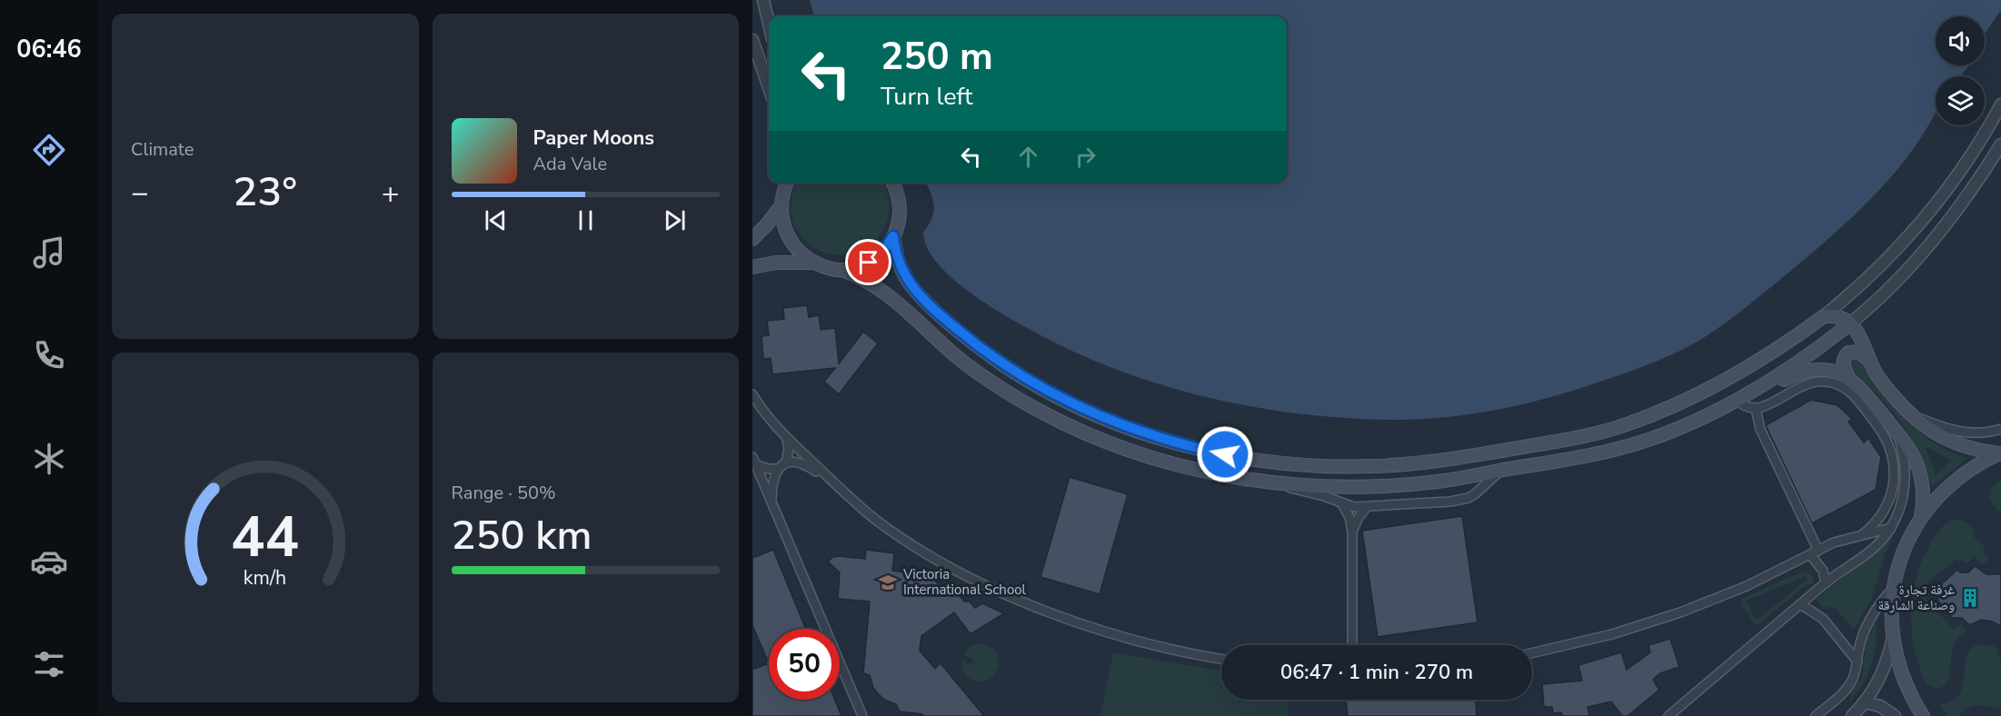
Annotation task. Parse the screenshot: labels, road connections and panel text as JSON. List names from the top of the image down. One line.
{"places":{"school or university":["Victoria International School"],"building":["غرفة تجارة وصناعة الشارقة"]},"page":{"tabs":"06:46","tile":["Climate",["Range · 50%","250 km"]],"turn":["250 m","Turn left"],"song":["Paper Moons","Ada Vale"],"heat":["−","23°","+"],"limit":"50","trip":"06:47 · 1 min · 270 m","gauge":["44","km/h"]}}
